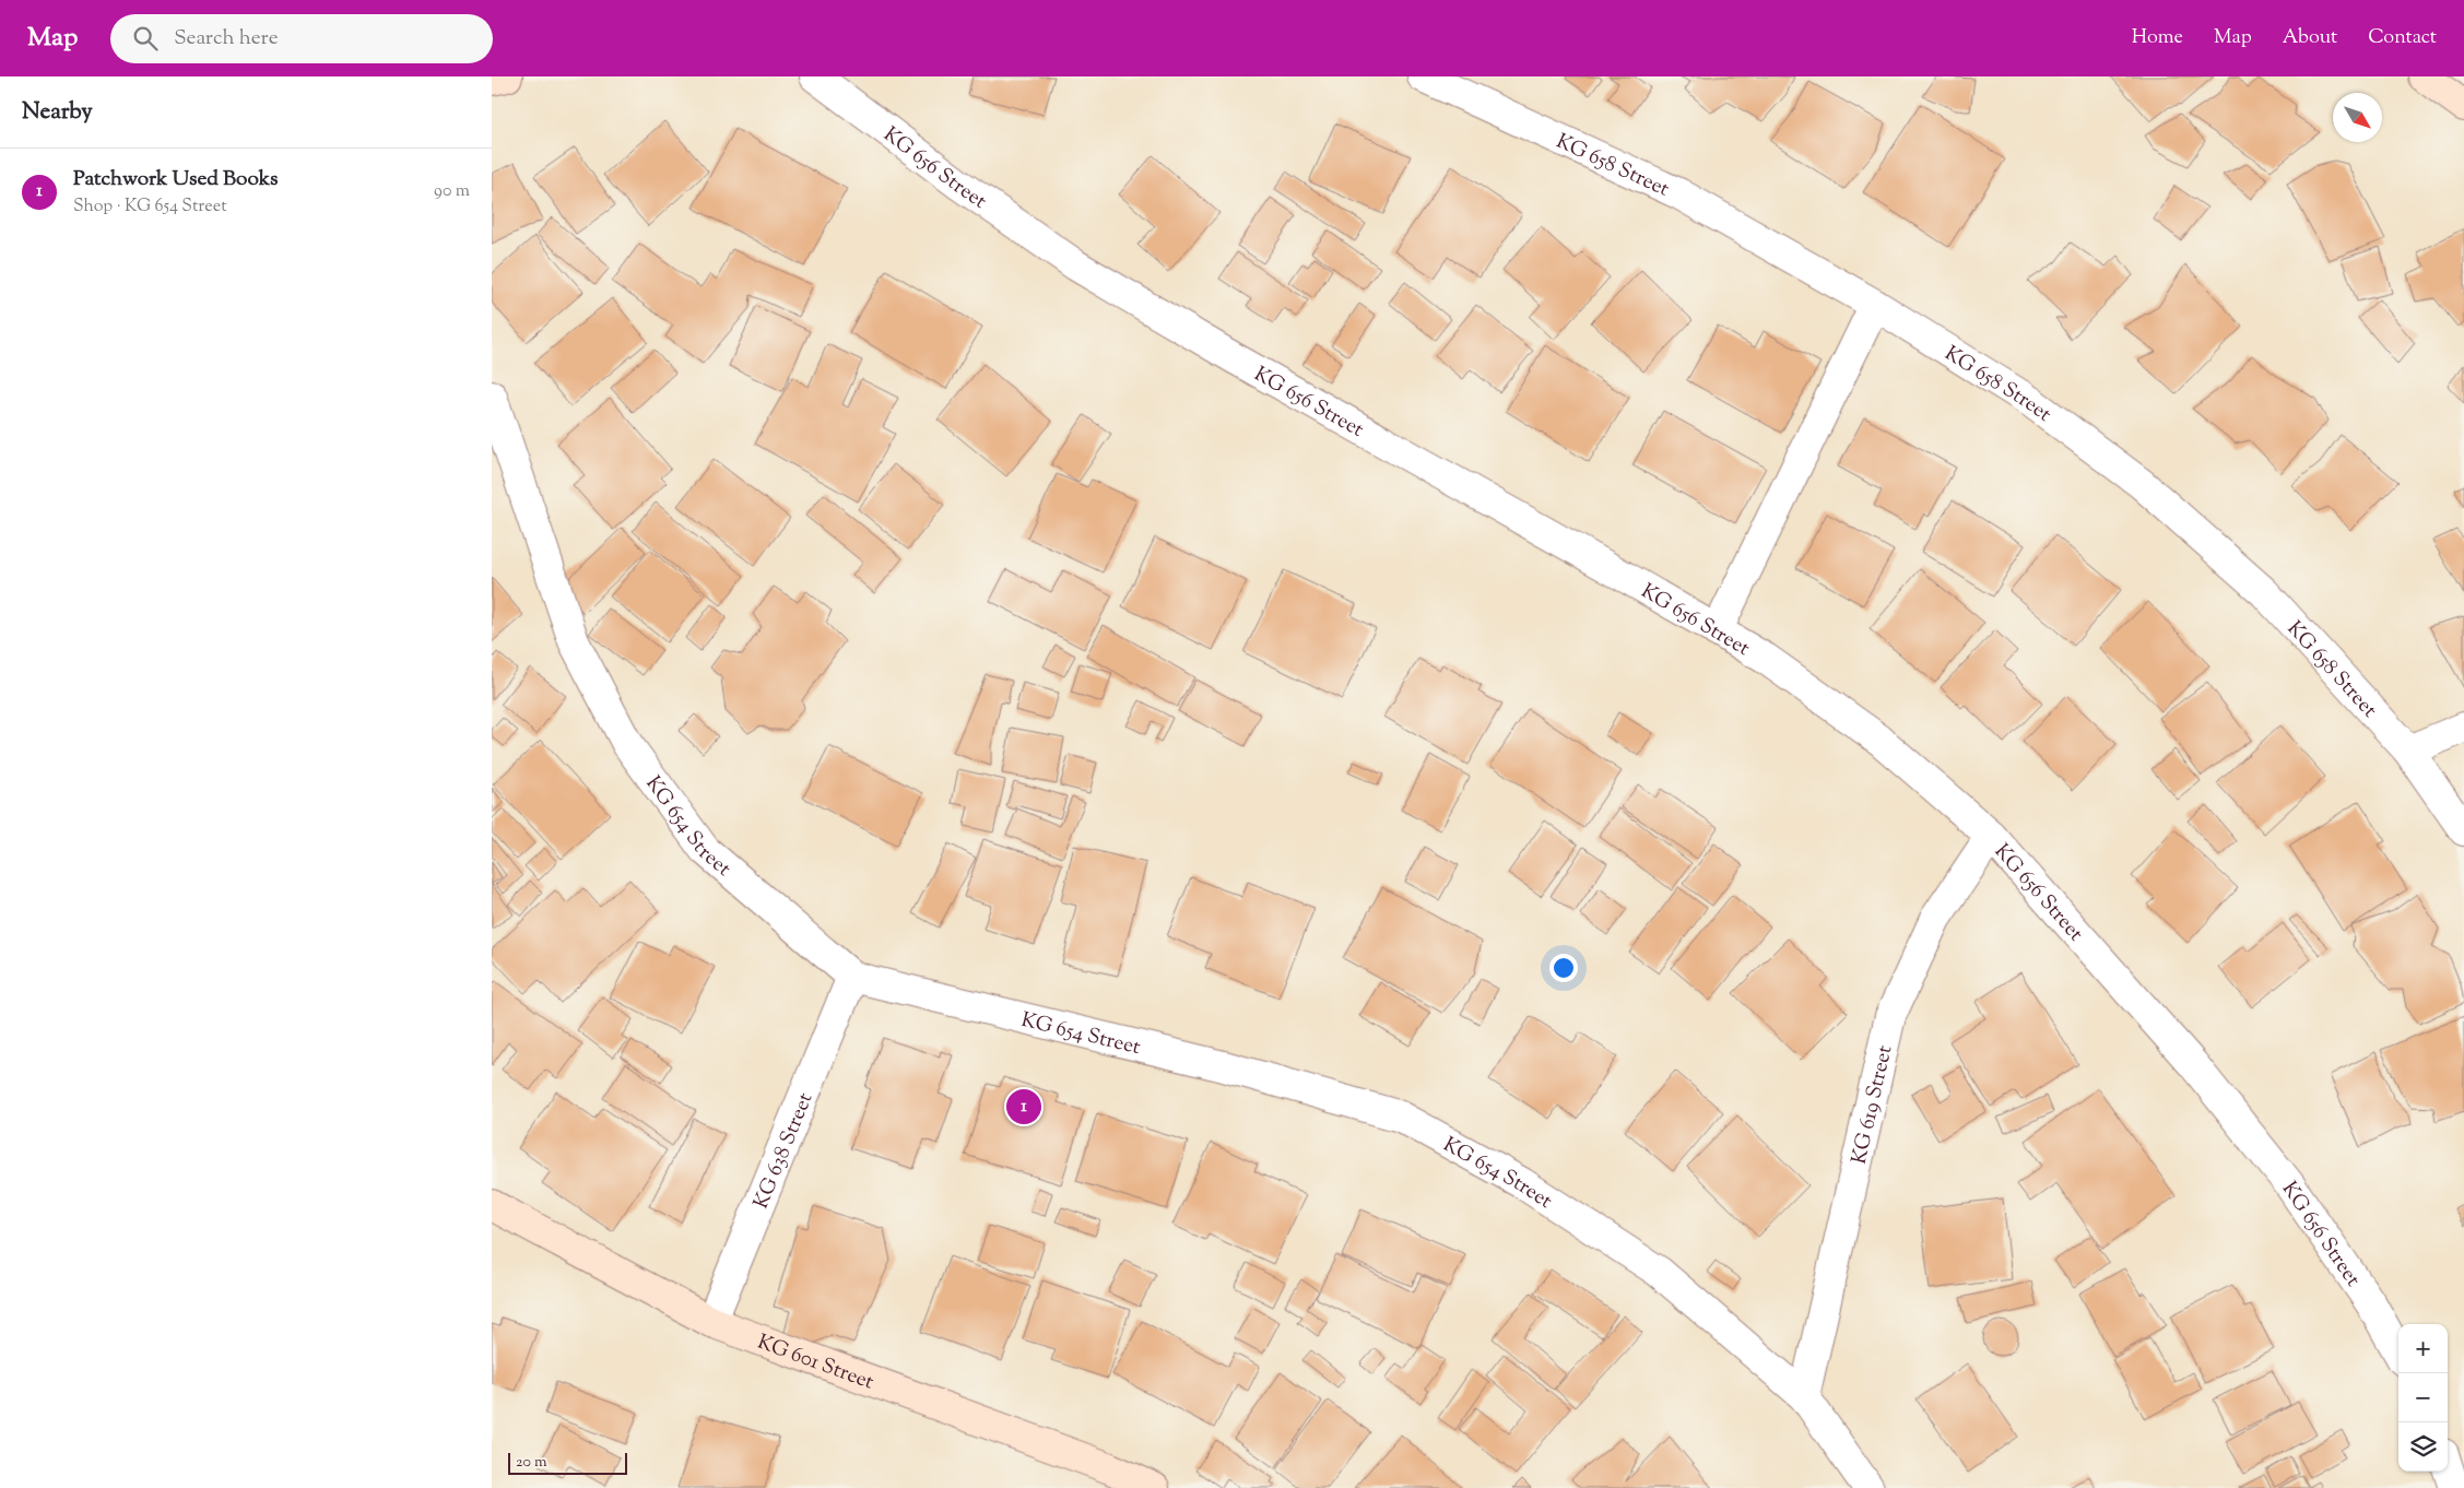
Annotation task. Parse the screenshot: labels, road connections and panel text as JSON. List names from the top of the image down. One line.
{"streets":{"main road":["KG 601 Street"],"street":["KG 658 Street","KG 656 Street","KG 654 Street","KG 619 Street","KG 638 Street"]},"crossings":[["KG 656 Street","KG 619 Street"],["KG 654 Street","KG 619 Street"],["KG 654 Street","KG 638 Street"],["KG 638 Street","KG 601 Street"]],"scale_bar":"20 m","north":"bottom right","page":{"header":"Map","search":"Search here","nav":["Home","Map","About","Contact"],"heading":"Nearby","list":[{"mark":"1","name":"Patchwork Used Books","note":"Shop · KG 654 Street","value":"90 m"}],"pins":"1","map_buttons":["+","−"],"scale":"20 m"}}
